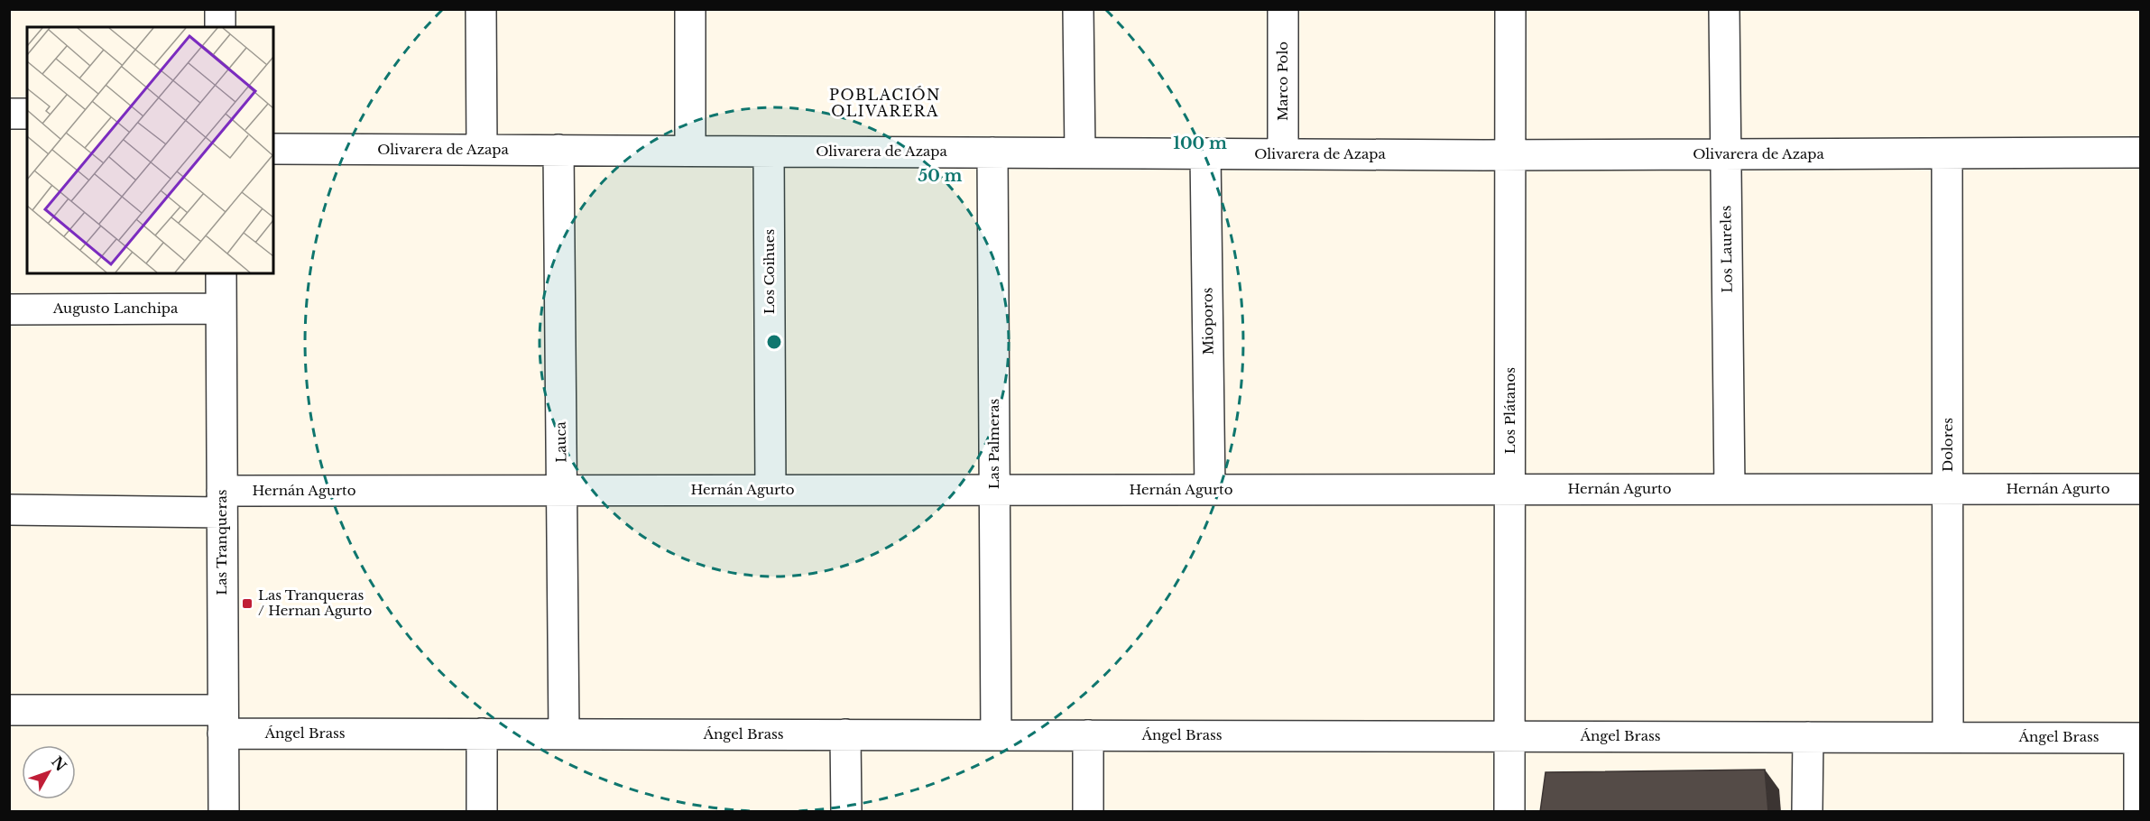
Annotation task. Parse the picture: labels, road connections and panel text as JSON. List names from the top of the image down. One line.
{"streets":{"street":["Marco Polo","Olivarera de Azapa","Los Laureles","Los Coihues","Augusto Lanchipa","Mioporos","Los Plátanos","Lauca","Las Palmeras","Dolores","Hernán Agurto","Las Tranqueras","Ángel Brass"]},"crossings":[["Marco Polo","Olivarera de Azapa"],["Olivarera de Azapa","Los Laureles"],["Olivarera de Azapa","Los Coihues"],["Olivarera de Azapa","Mioporos"],["Olivarera de Azapa","Los Plátanos"],["Olivarera de Azapa","Lauca"],["Olivarera de Azapa","Las Palmeras"],["Olivarera de Azapa","Dolores"],["Los Laureles","Hernán Agurto"],["Los Coihues","Hernán Agurto"],["Augusto Lanchipa","Las Tranqueras"],["Mioporos","Hernán Agurto"],["Los Plátanos","Hernán Agurto"],["Los Plátanos","Ángel Brass"],["Lauca","Hernán Agurto"],["Lauca","Ángel Brass"],["Las Palmeras","Hernán Agurto"],["Las Palmeras","Ángel Brass"],["Dolores","Hernán Agurto"],["Dolores","Ángel Brass"],["Hernán Agurto","Las Tranqueras"],["Las Tranqueras","Ángel Brass"]],"districts":["POBLACIÓN OLIVARERA"],"places":{"transit":["Las Tranqueras / Hernan Agurto"]},"north":"top right","rings":["100 m","50 m"]}
